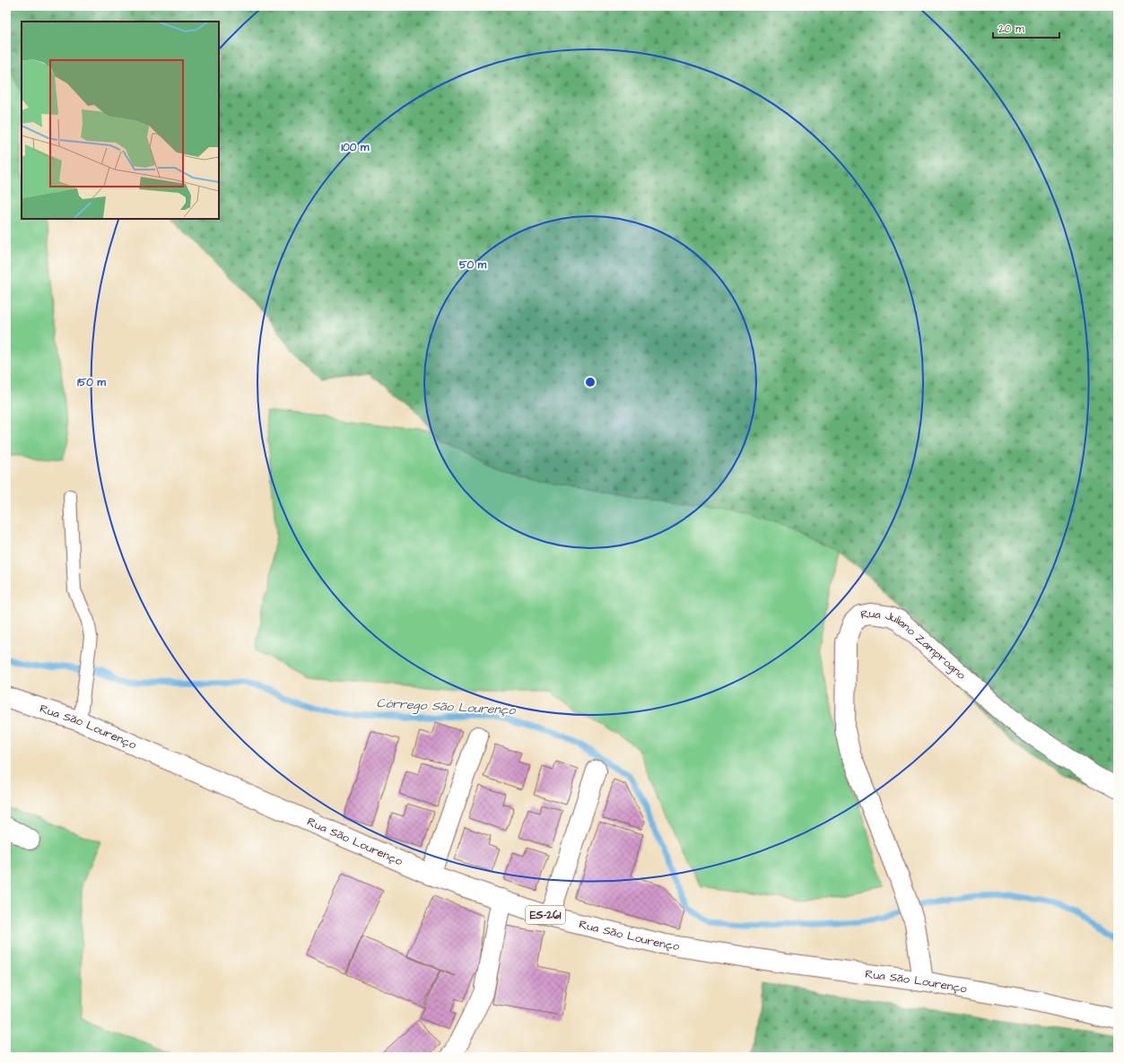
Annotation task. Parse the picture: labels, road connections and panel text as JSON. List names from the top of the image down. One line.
{"streets":{"street":["Rua Juliano Zamprogno","Rua São Lourenço","ES-261"]},"crossings":[["Rua Juliano Zamprogno","Rua São Lourenço"]],"water":["Córrego São Lourenço"],"scale_bar":"20 m","rings":["100 m","50 m","150 m"]}
